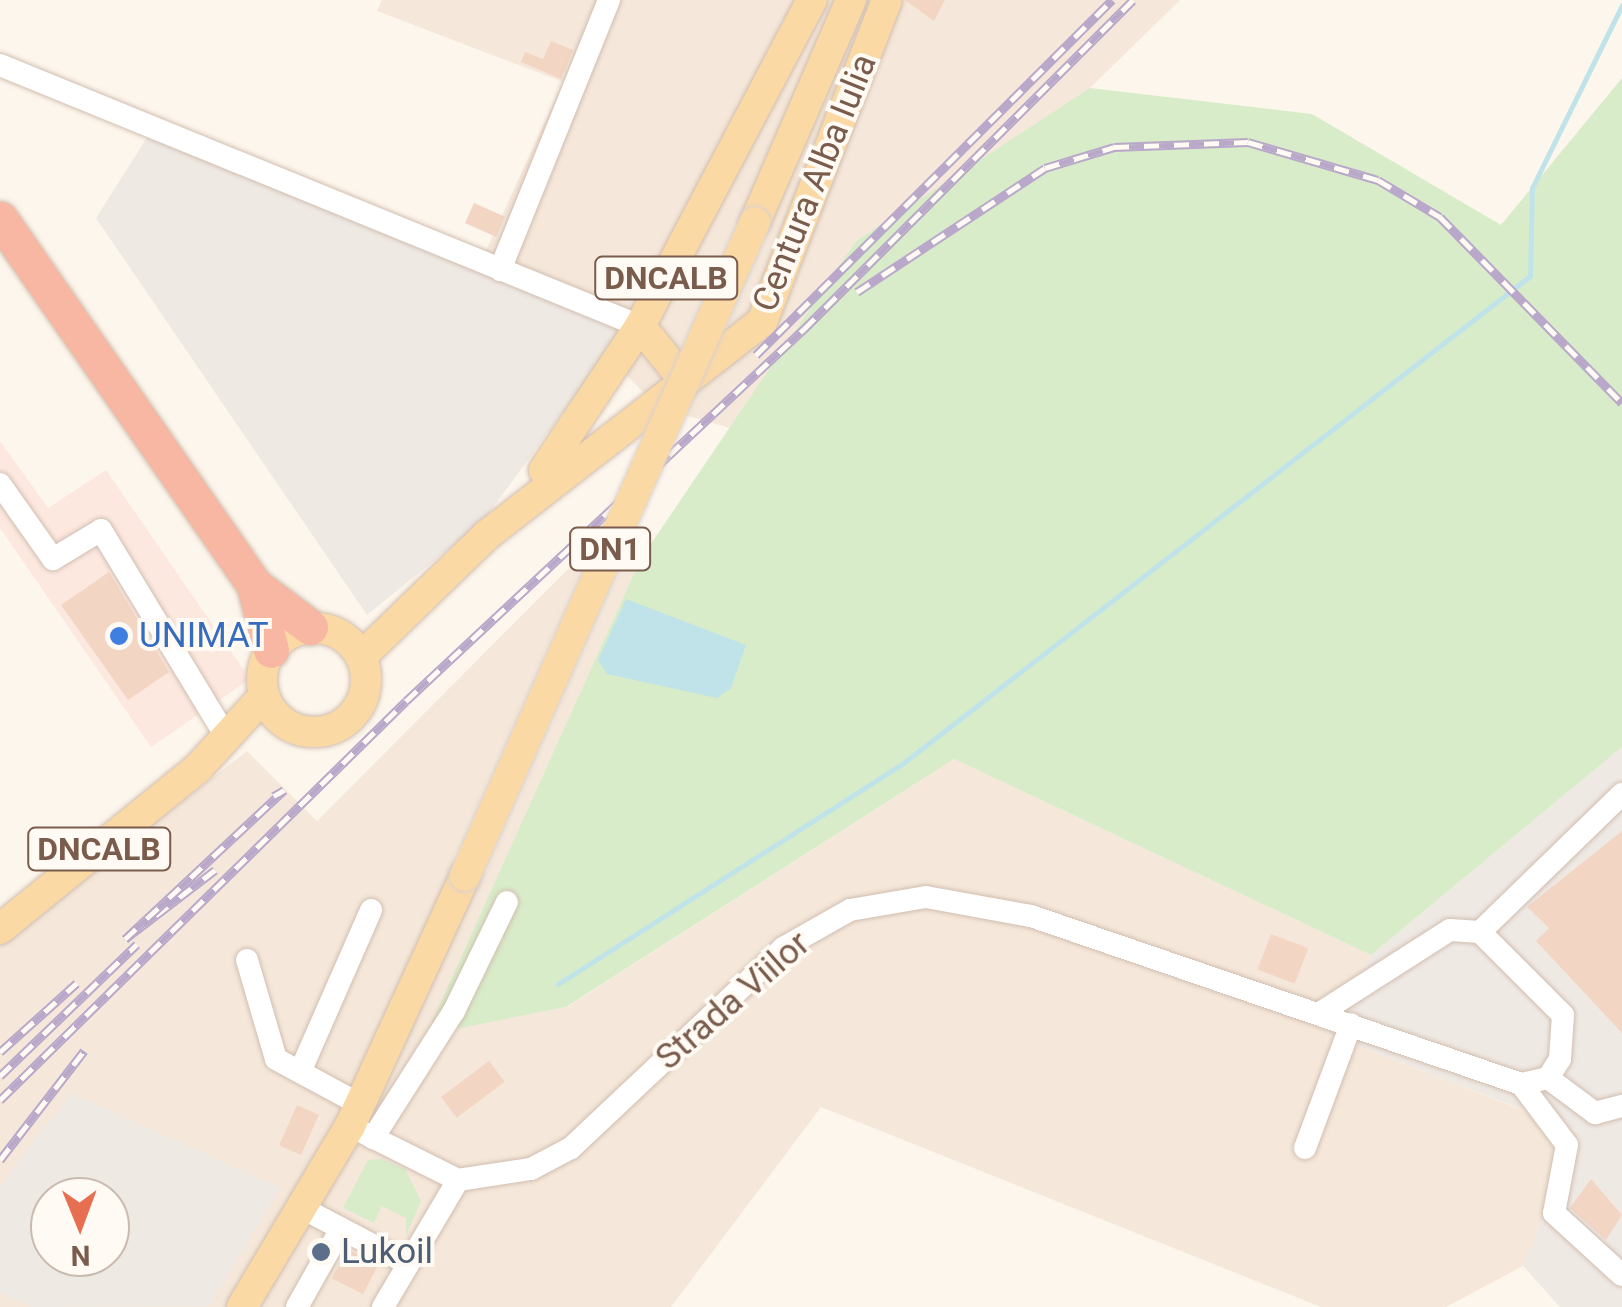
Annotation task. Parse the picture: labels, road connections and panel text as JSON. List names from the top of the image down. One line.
{"streets":{"main road":["Centura Alba Iulia","DNCALB","DN1"],"street":["Strada Viilor"]},"crossings":[["Centura Alba Iulia","DNCALB"]],"places":["UNIMAT","Lukoil"],"north":"bottom"}
